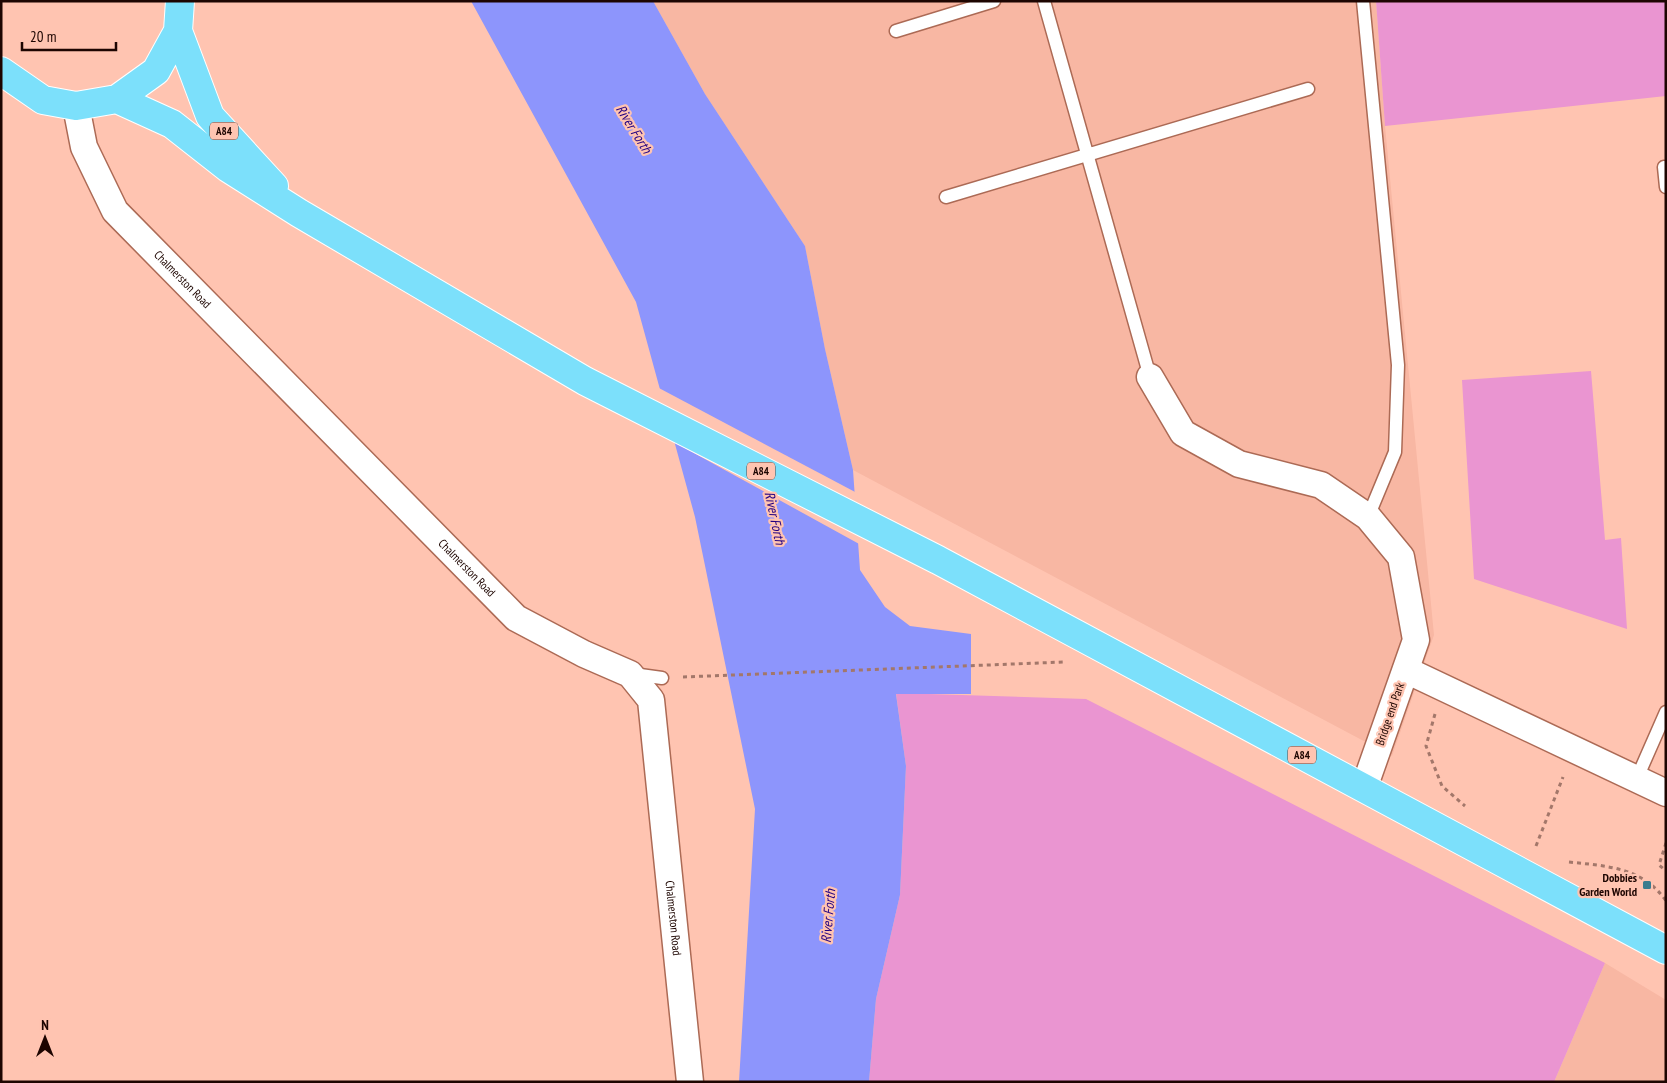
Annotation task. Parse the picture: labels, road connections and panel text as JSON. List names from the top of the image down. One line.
{"streets":{"highway":["A84"],"street":["Chalmerston Road","Bridge end Park"]},"crossings":[["A84","Chalmerston Road"],["A84","Bridge end Park"]],"water":["River Forth"],"places":{"transit":["Dobbies Garden World"]},"scale_bar":"20 m","north":"top"}
